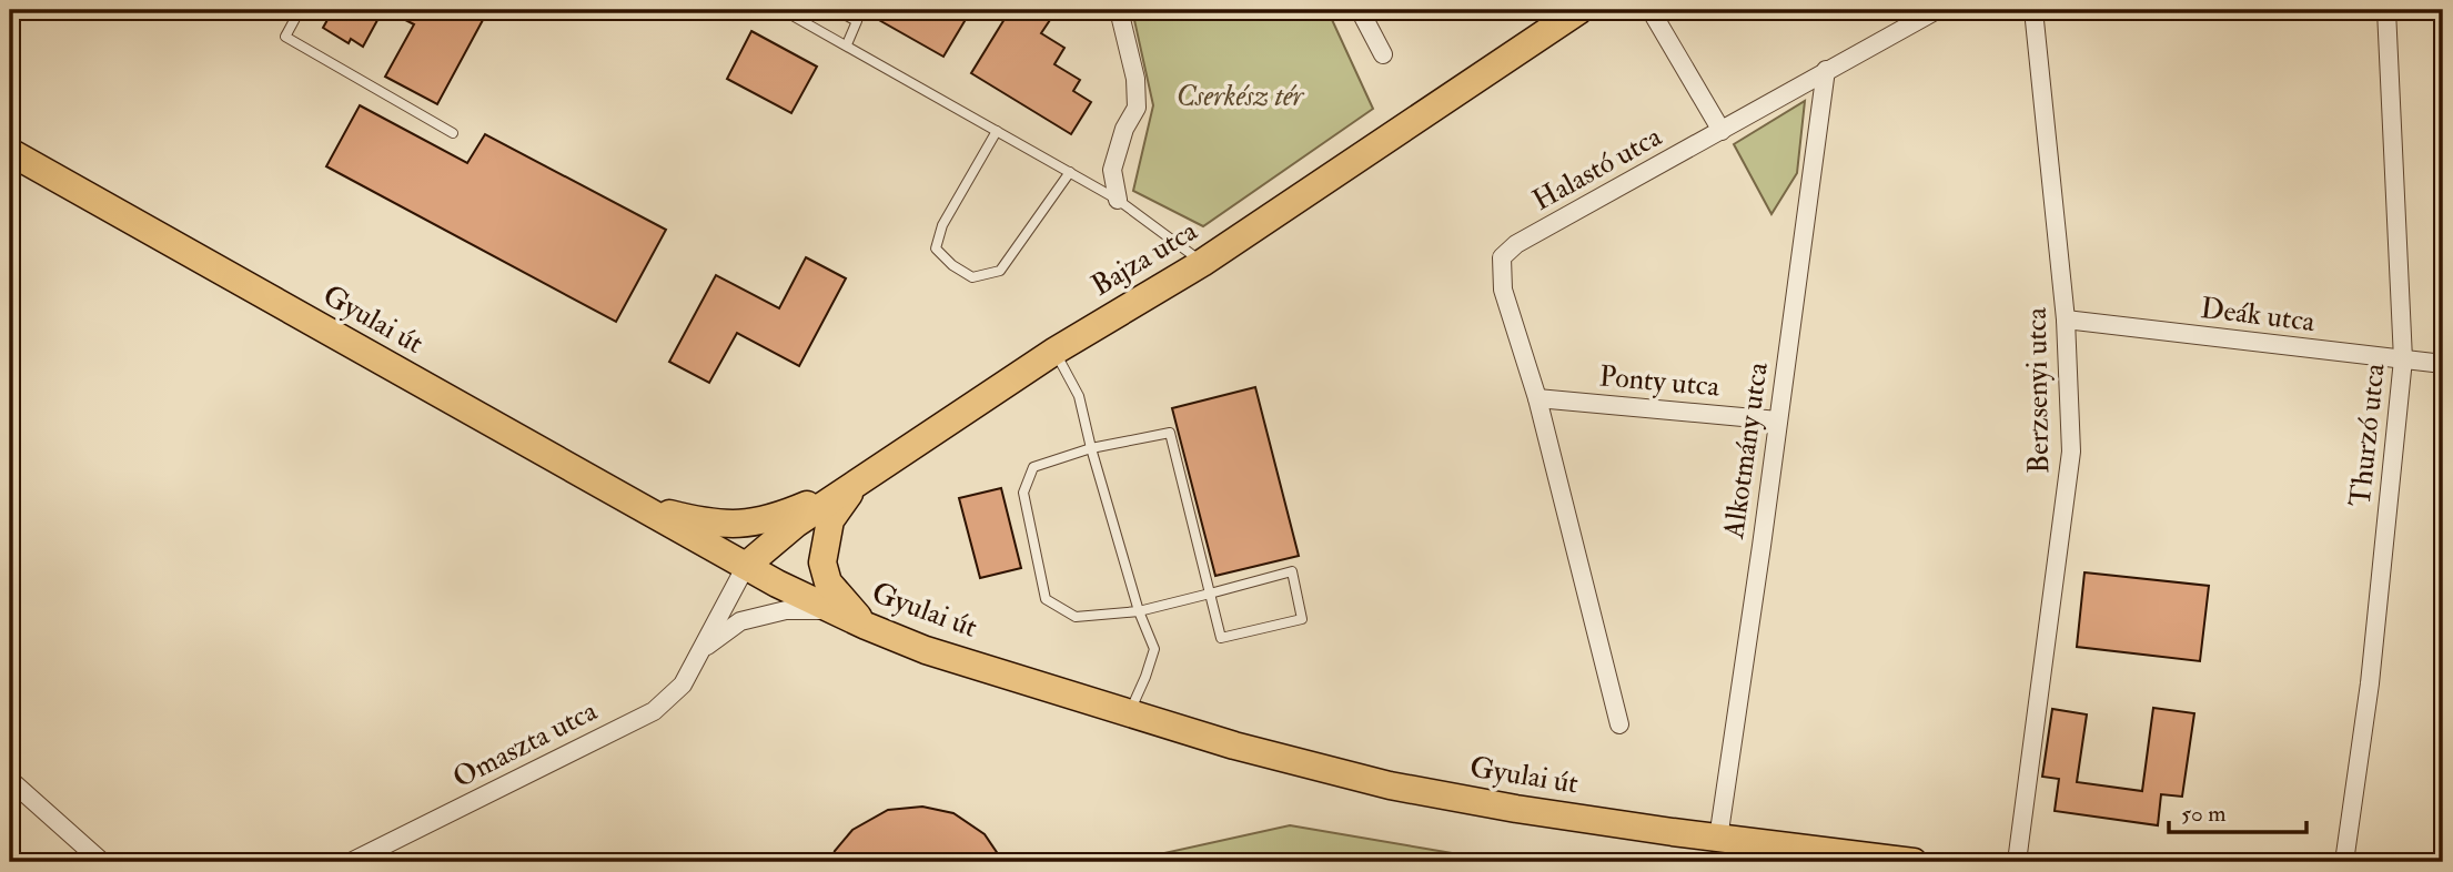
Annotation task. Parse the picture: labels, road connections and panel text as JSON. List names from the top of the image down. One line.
{"streets":{"main road":["Bajza utca","Gyulai út"],"street":["Halastó utca","Deák utca","Ponty utca","Berzsenyi utca","Thurzó utca","Alkotmány utca","Omaszta utca"]},"crossings":[["Halastó utca","Ponty utca"],["Halastó utca","Alkotmány utca"],["Bajza utca","Gyulai út"],["Bajza utca","Omaszta utca"],["Deák utca","Berzsenyi utca"],["Deák utca","Thurzó utca"],["Gyulai út","Alkotmány utca"],["Gyulai út","Omaszta utca"],["Ponty utca","Alkotmány utca"]],"parks":["Cserkész tér"],"scale_bar":"50 m"}
